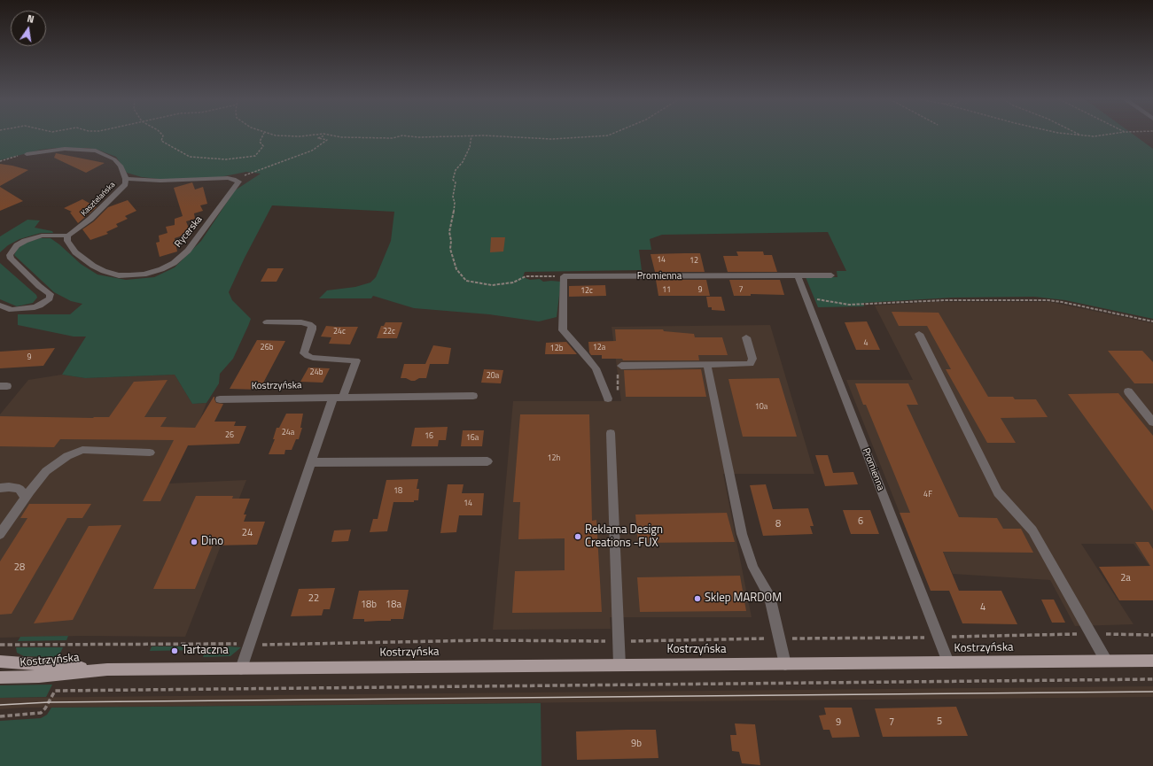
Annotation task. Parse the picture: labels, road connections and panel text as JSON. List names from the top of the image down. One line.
{"streets":{"main road":["Kostrzyńska"],"street":["Kasztelańska","Rycerska","Promienna"]},"crossings":[["Kasztelańska","Rycerska"],["Promienna","Kostrzyńska"]],"places":["Reklama Design Creations -FUX","Dino","Sklep MARDOM","Tartaczna"],"house_numbers":["14","12","11","9","7","12c","24c","22c","4","26b","12a","12b","9","24b","20a","10a","24a","26","16","16a","12h","18","4F","14","6","8","24","28","2a","22","18b","18a","4","5","9","7","9b"],"north":"top"}
